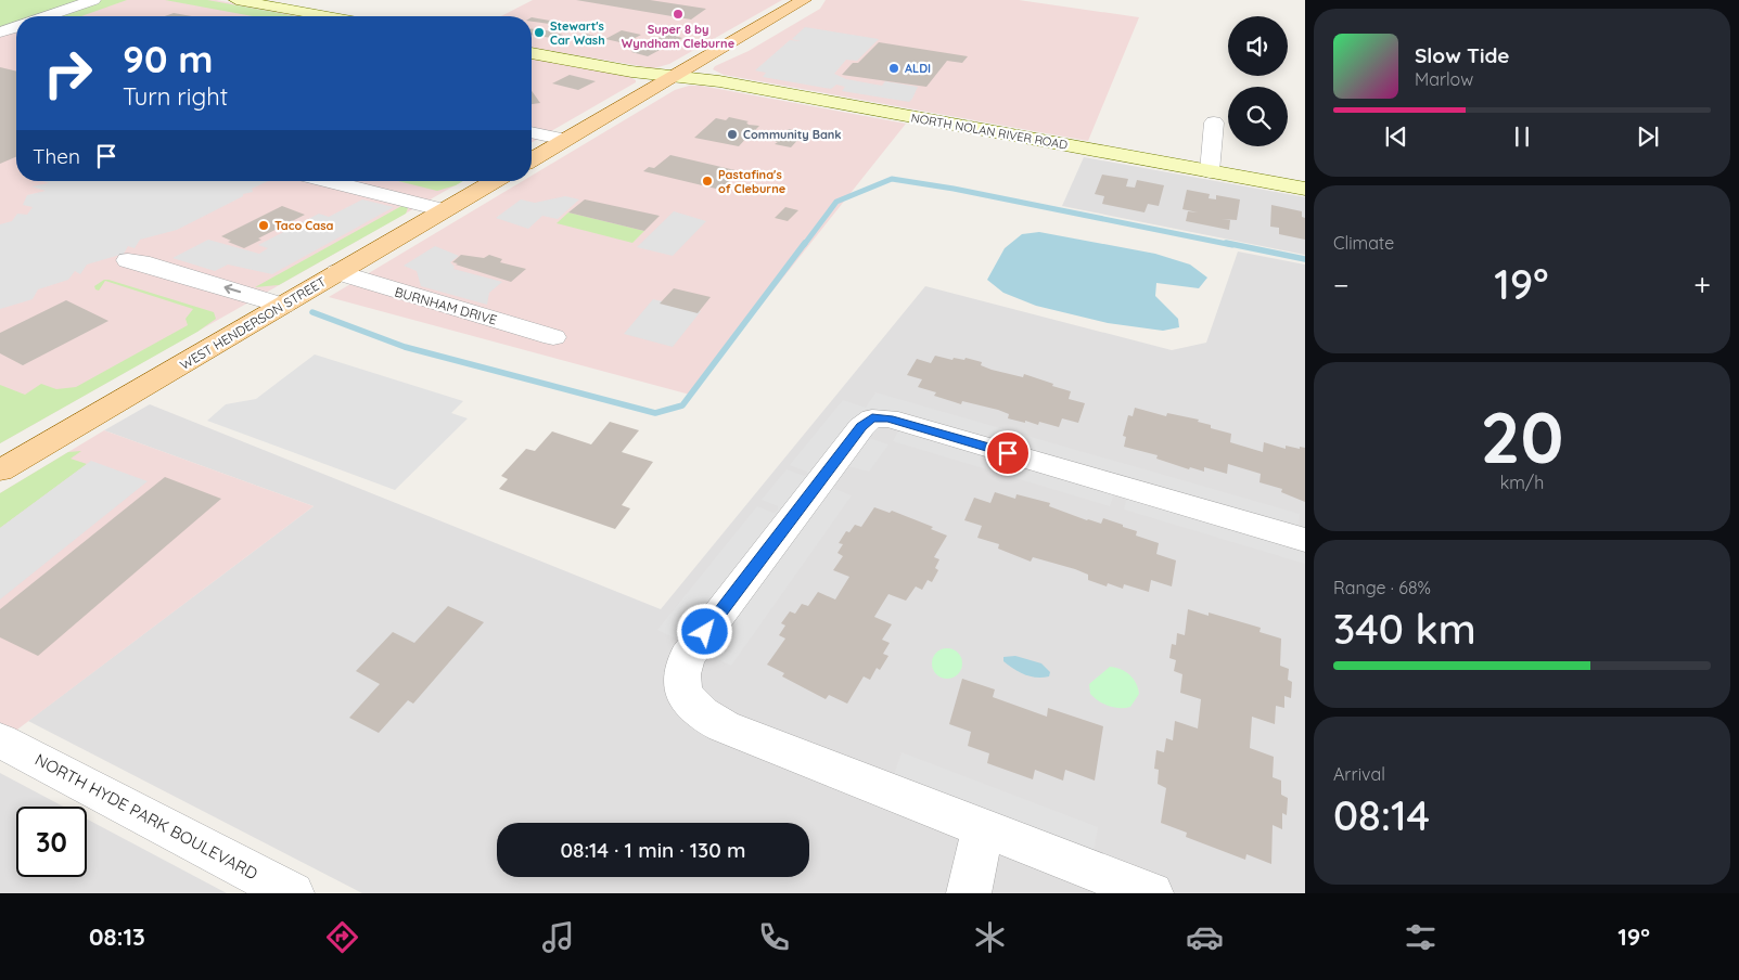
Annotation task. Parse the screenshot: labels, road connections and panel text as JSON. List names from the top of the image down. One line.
{"streets":{"main road":["NORTH NOLAN RIVER ROAD","WEST HENDERSON STREET"],"street":["BURNHAM DRIVE","NORTH HYDE PARK BOULEVARD"]},"crossings":[["BURNHAM DRIVE","WEST HENDERSON STREET"]],"places":["Super 8 by Wyndham Cleburne","Stewart's Car Wash","ALDI","Community Bank","Pastafina's of Cleburne","Taco Casa"],"page":{"turn":["90 m","Turn right"],"song":["Slow Tide","Marlow"],"then":"Then","tile":["Climate",["20","km/h"],["Range · 68%","340 km"],["Arrival","08:14"]],"heat":["−","19°","+"],"limit":"30","trip":"08:14 · 1 min · 130 m","tabs":["08:13","19°"]}}
